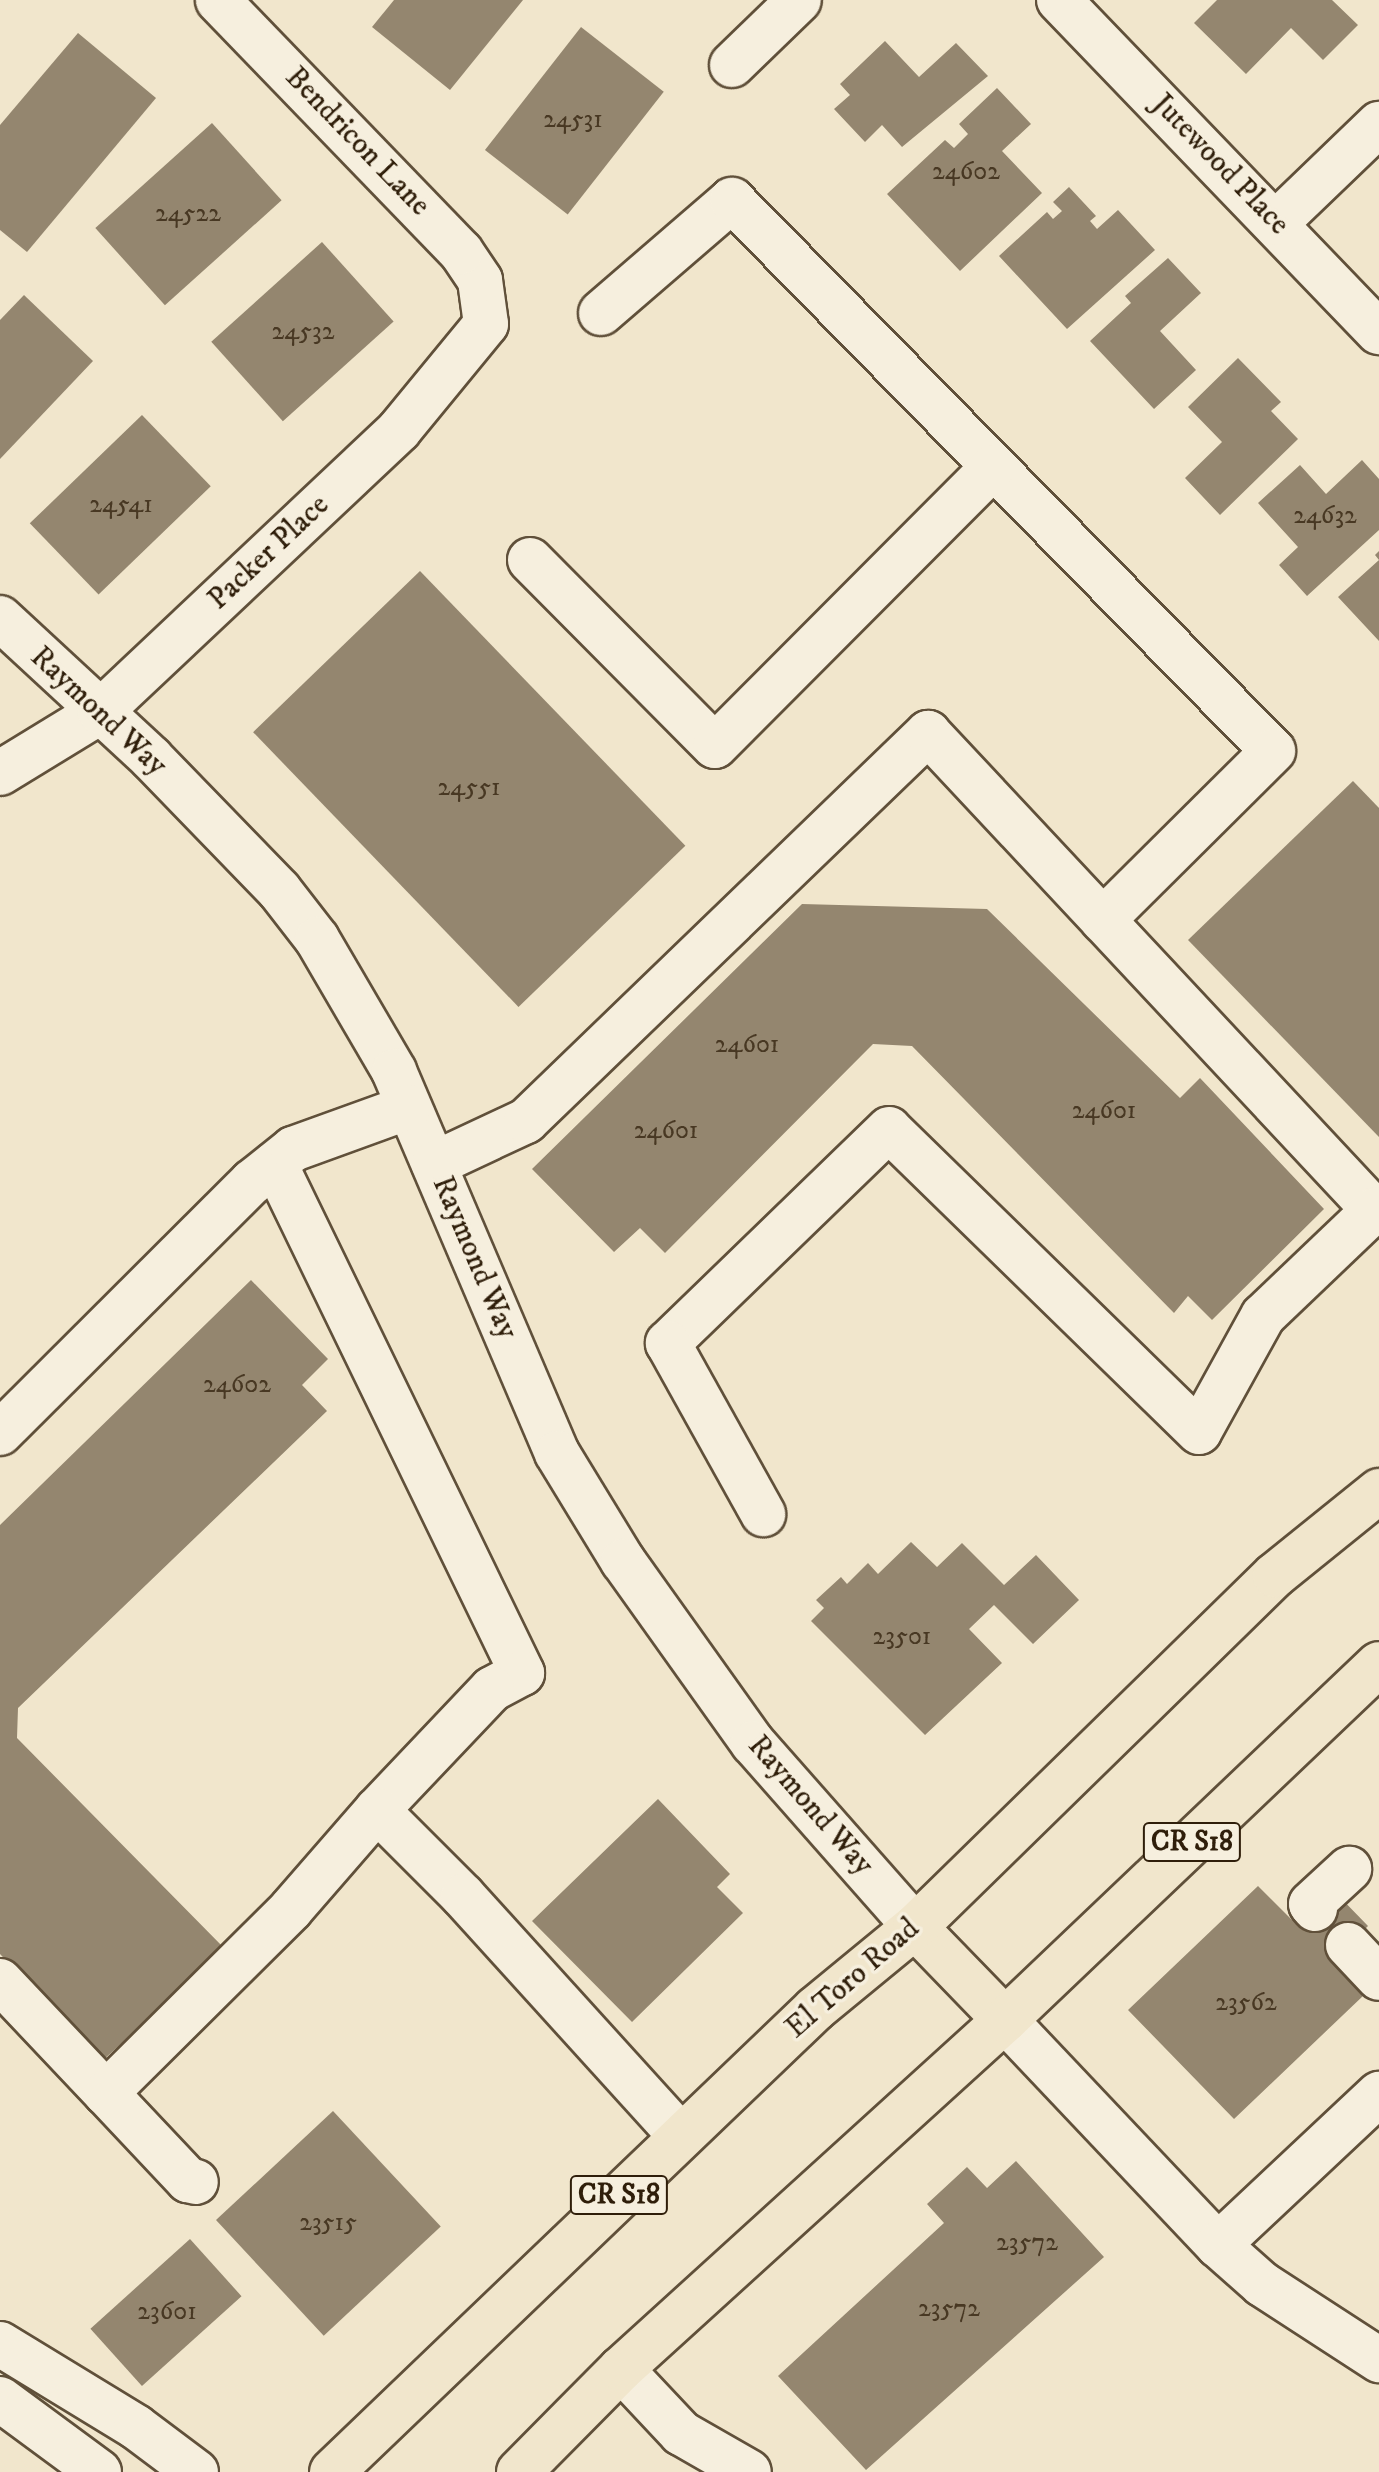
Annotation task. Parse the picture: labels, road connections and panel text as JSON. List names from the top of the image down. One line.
{"streets":{"main road":["CR S18","El Toro Road"],"street":["Bendricon Lane","Jutewood Place","Packer Place","Raymond Way"]},"crossings":[["Bendricon Lane","Packer Place"],["Packer Place","Raymond Way"],["Raymond Way","El Toro Road"]],"house_numbers":["24531","24602","24522","24532","24541","24632","24551","24601","24601","24601","24602","23501","23562","23515","23572","23572","23601"]}
